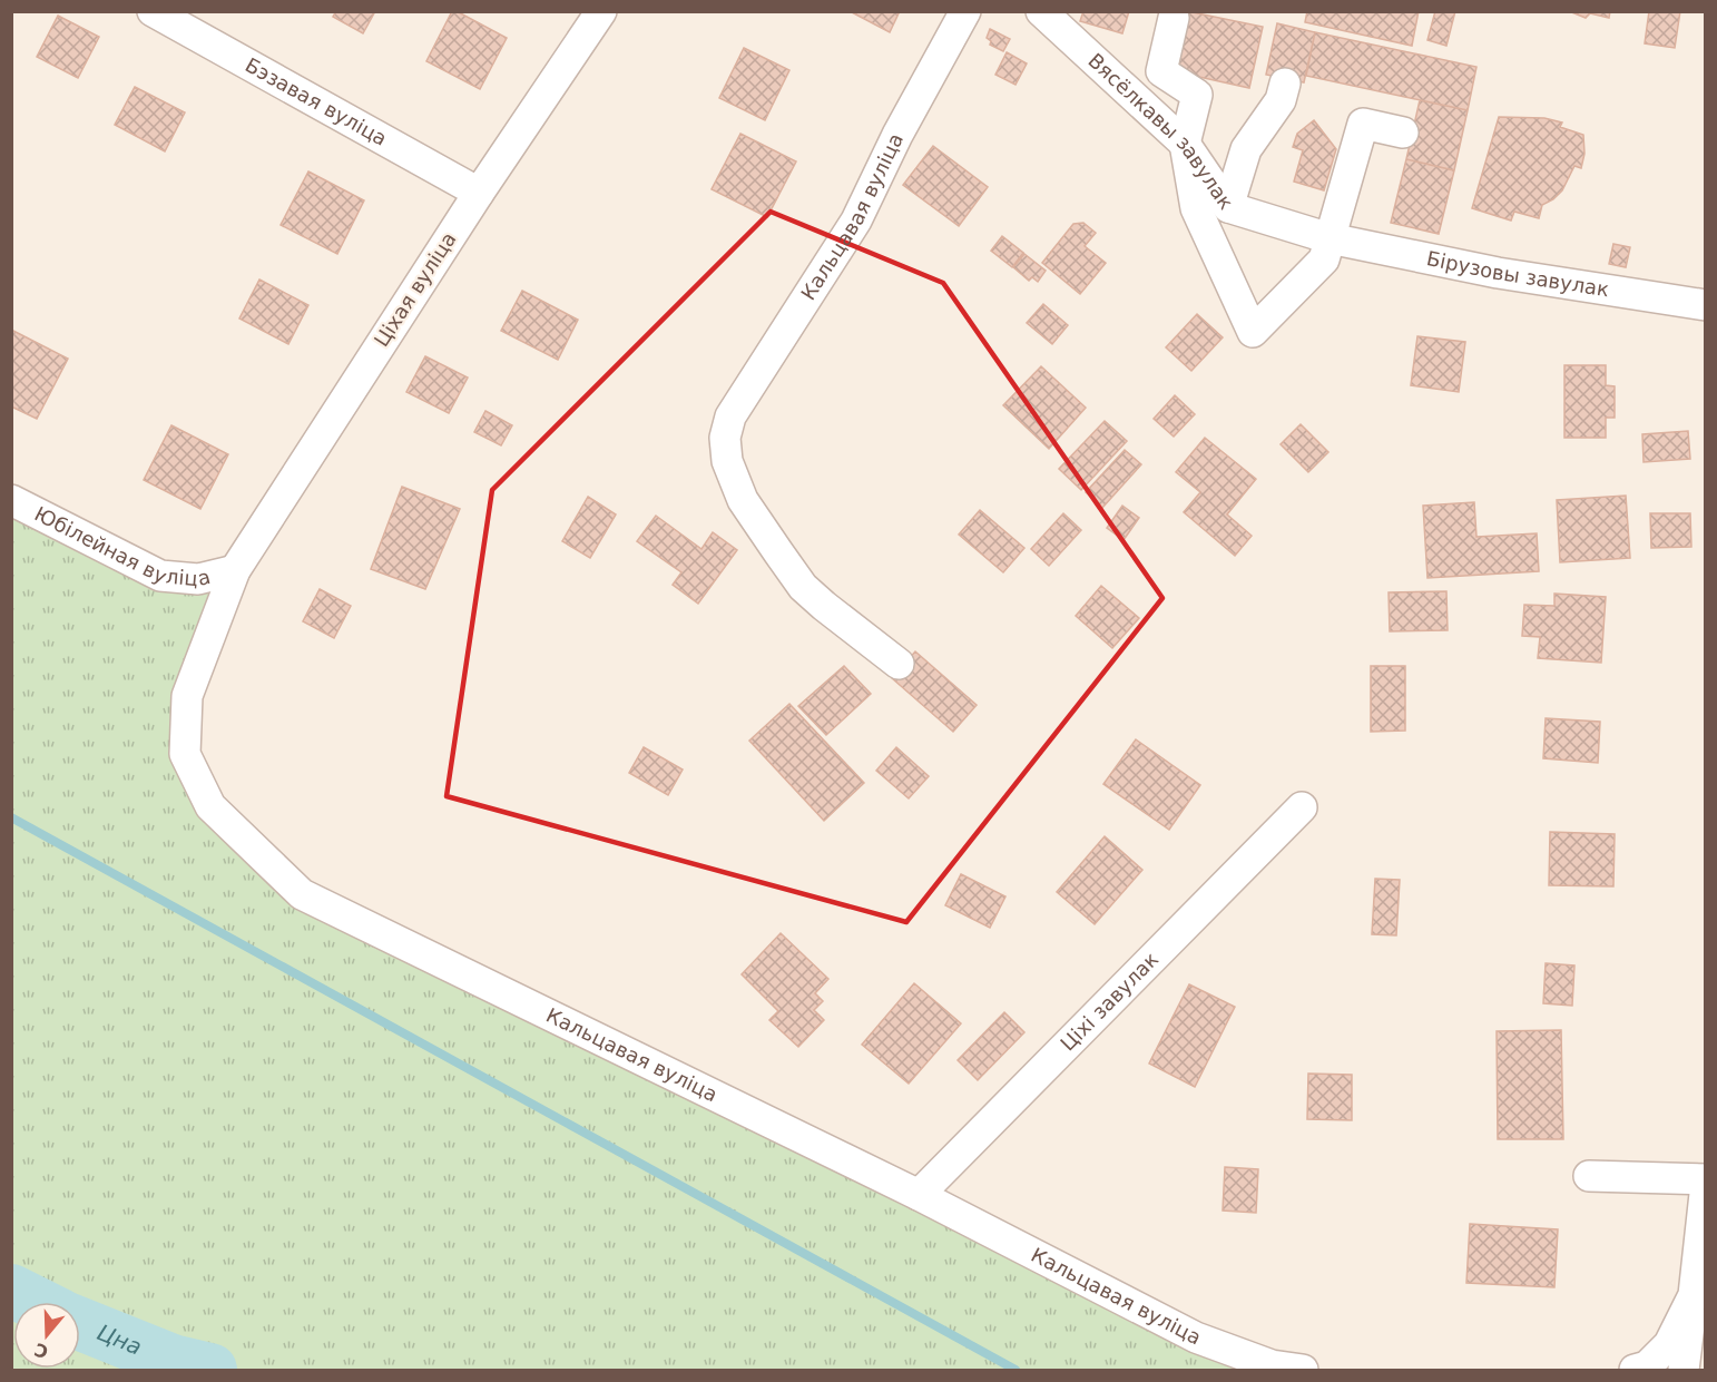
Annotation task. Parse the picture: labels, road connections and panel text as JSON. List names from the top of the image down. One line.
{"streets":{"street":["Бэзавая вуліца","Вясёлкавы завулак","Кальцавая вуліца","Бірузовы завулак","Ціхая вуліца","Юбілейная вуліца","Ціхі завулак"]},"crossings":[["Бэзавая вуліца","Ціхая вуліца"],["Вясёлкавы завулак","Бірузовы завулак"],["Кальцавая вуліца","Ціхая вуліца"],["Кальцавая вуліца","Юбілейная вуліца"],["Кальцавая вуліца","Ціхі завулак"],["Ціхая вуліца","Юбілейная вуліца"]],"water":["Цна"],"north":"bottom"}
